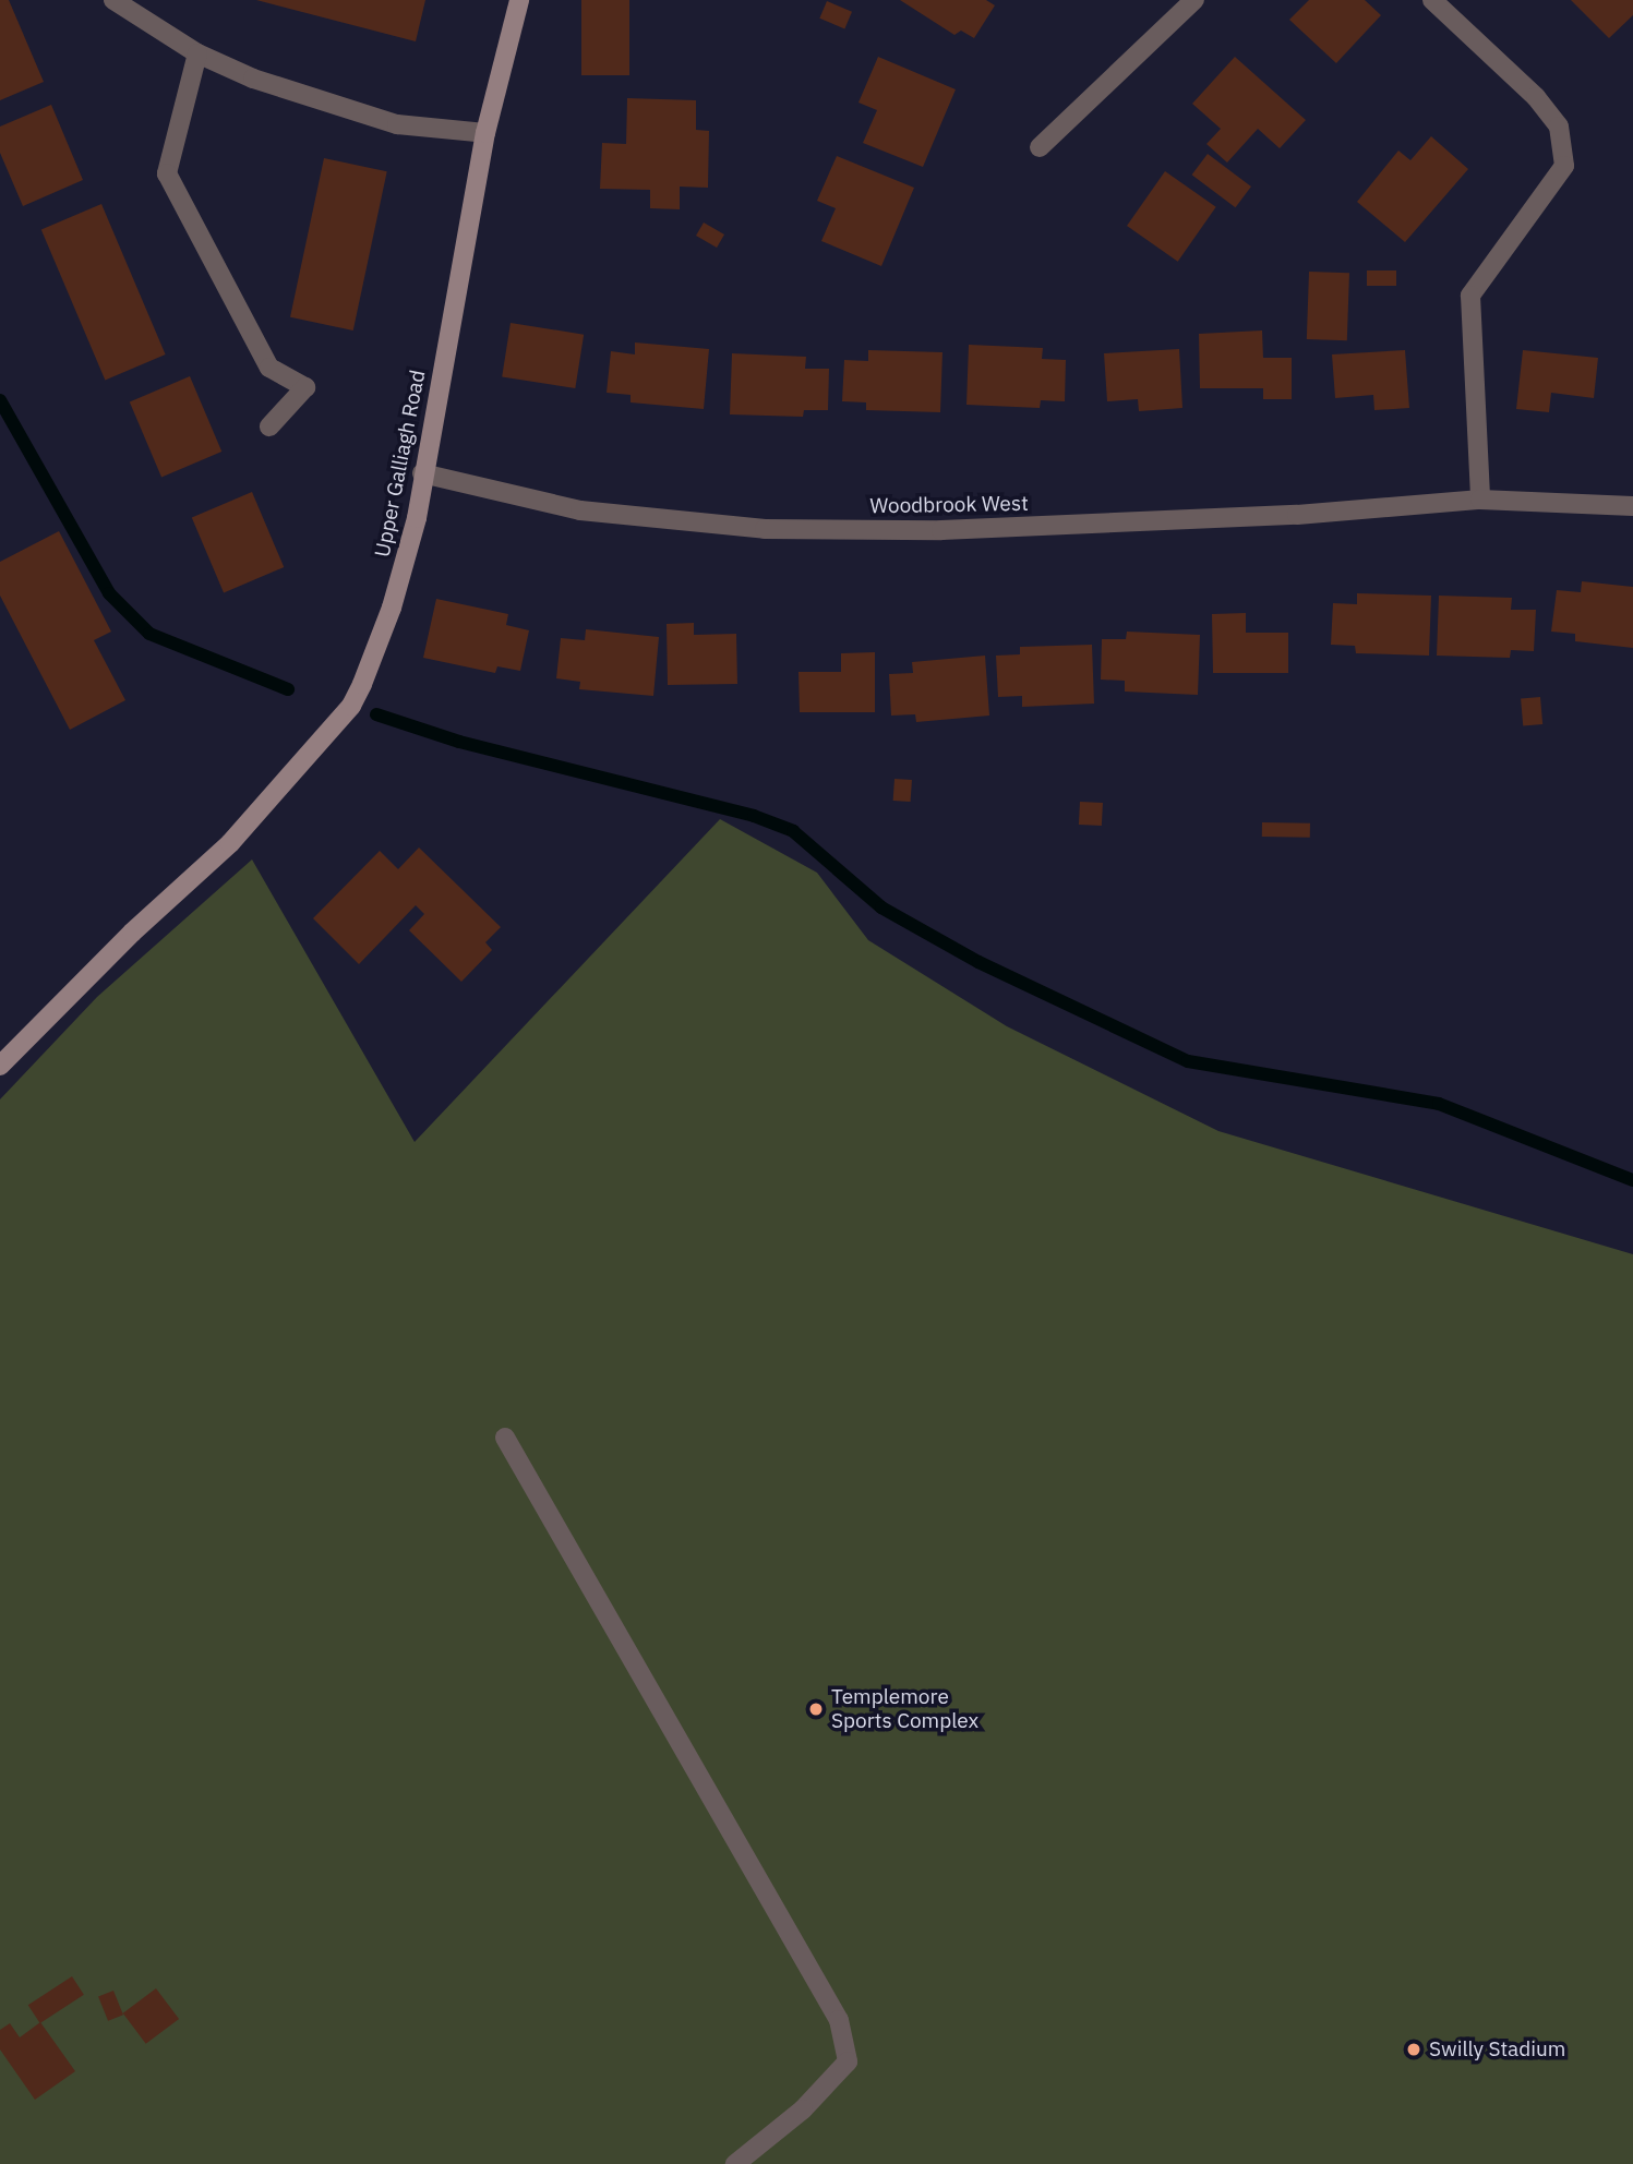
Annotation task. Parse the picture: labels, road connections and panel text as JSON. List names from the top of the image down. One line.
{"streets":{"street":["Upper Galliagh Road","Woodbrook West"]},"crossings":[["Upper Galliagh Road","Woodbrook West"]],"places":["Templemore Sports Complex","Swilly Stadium"]}
